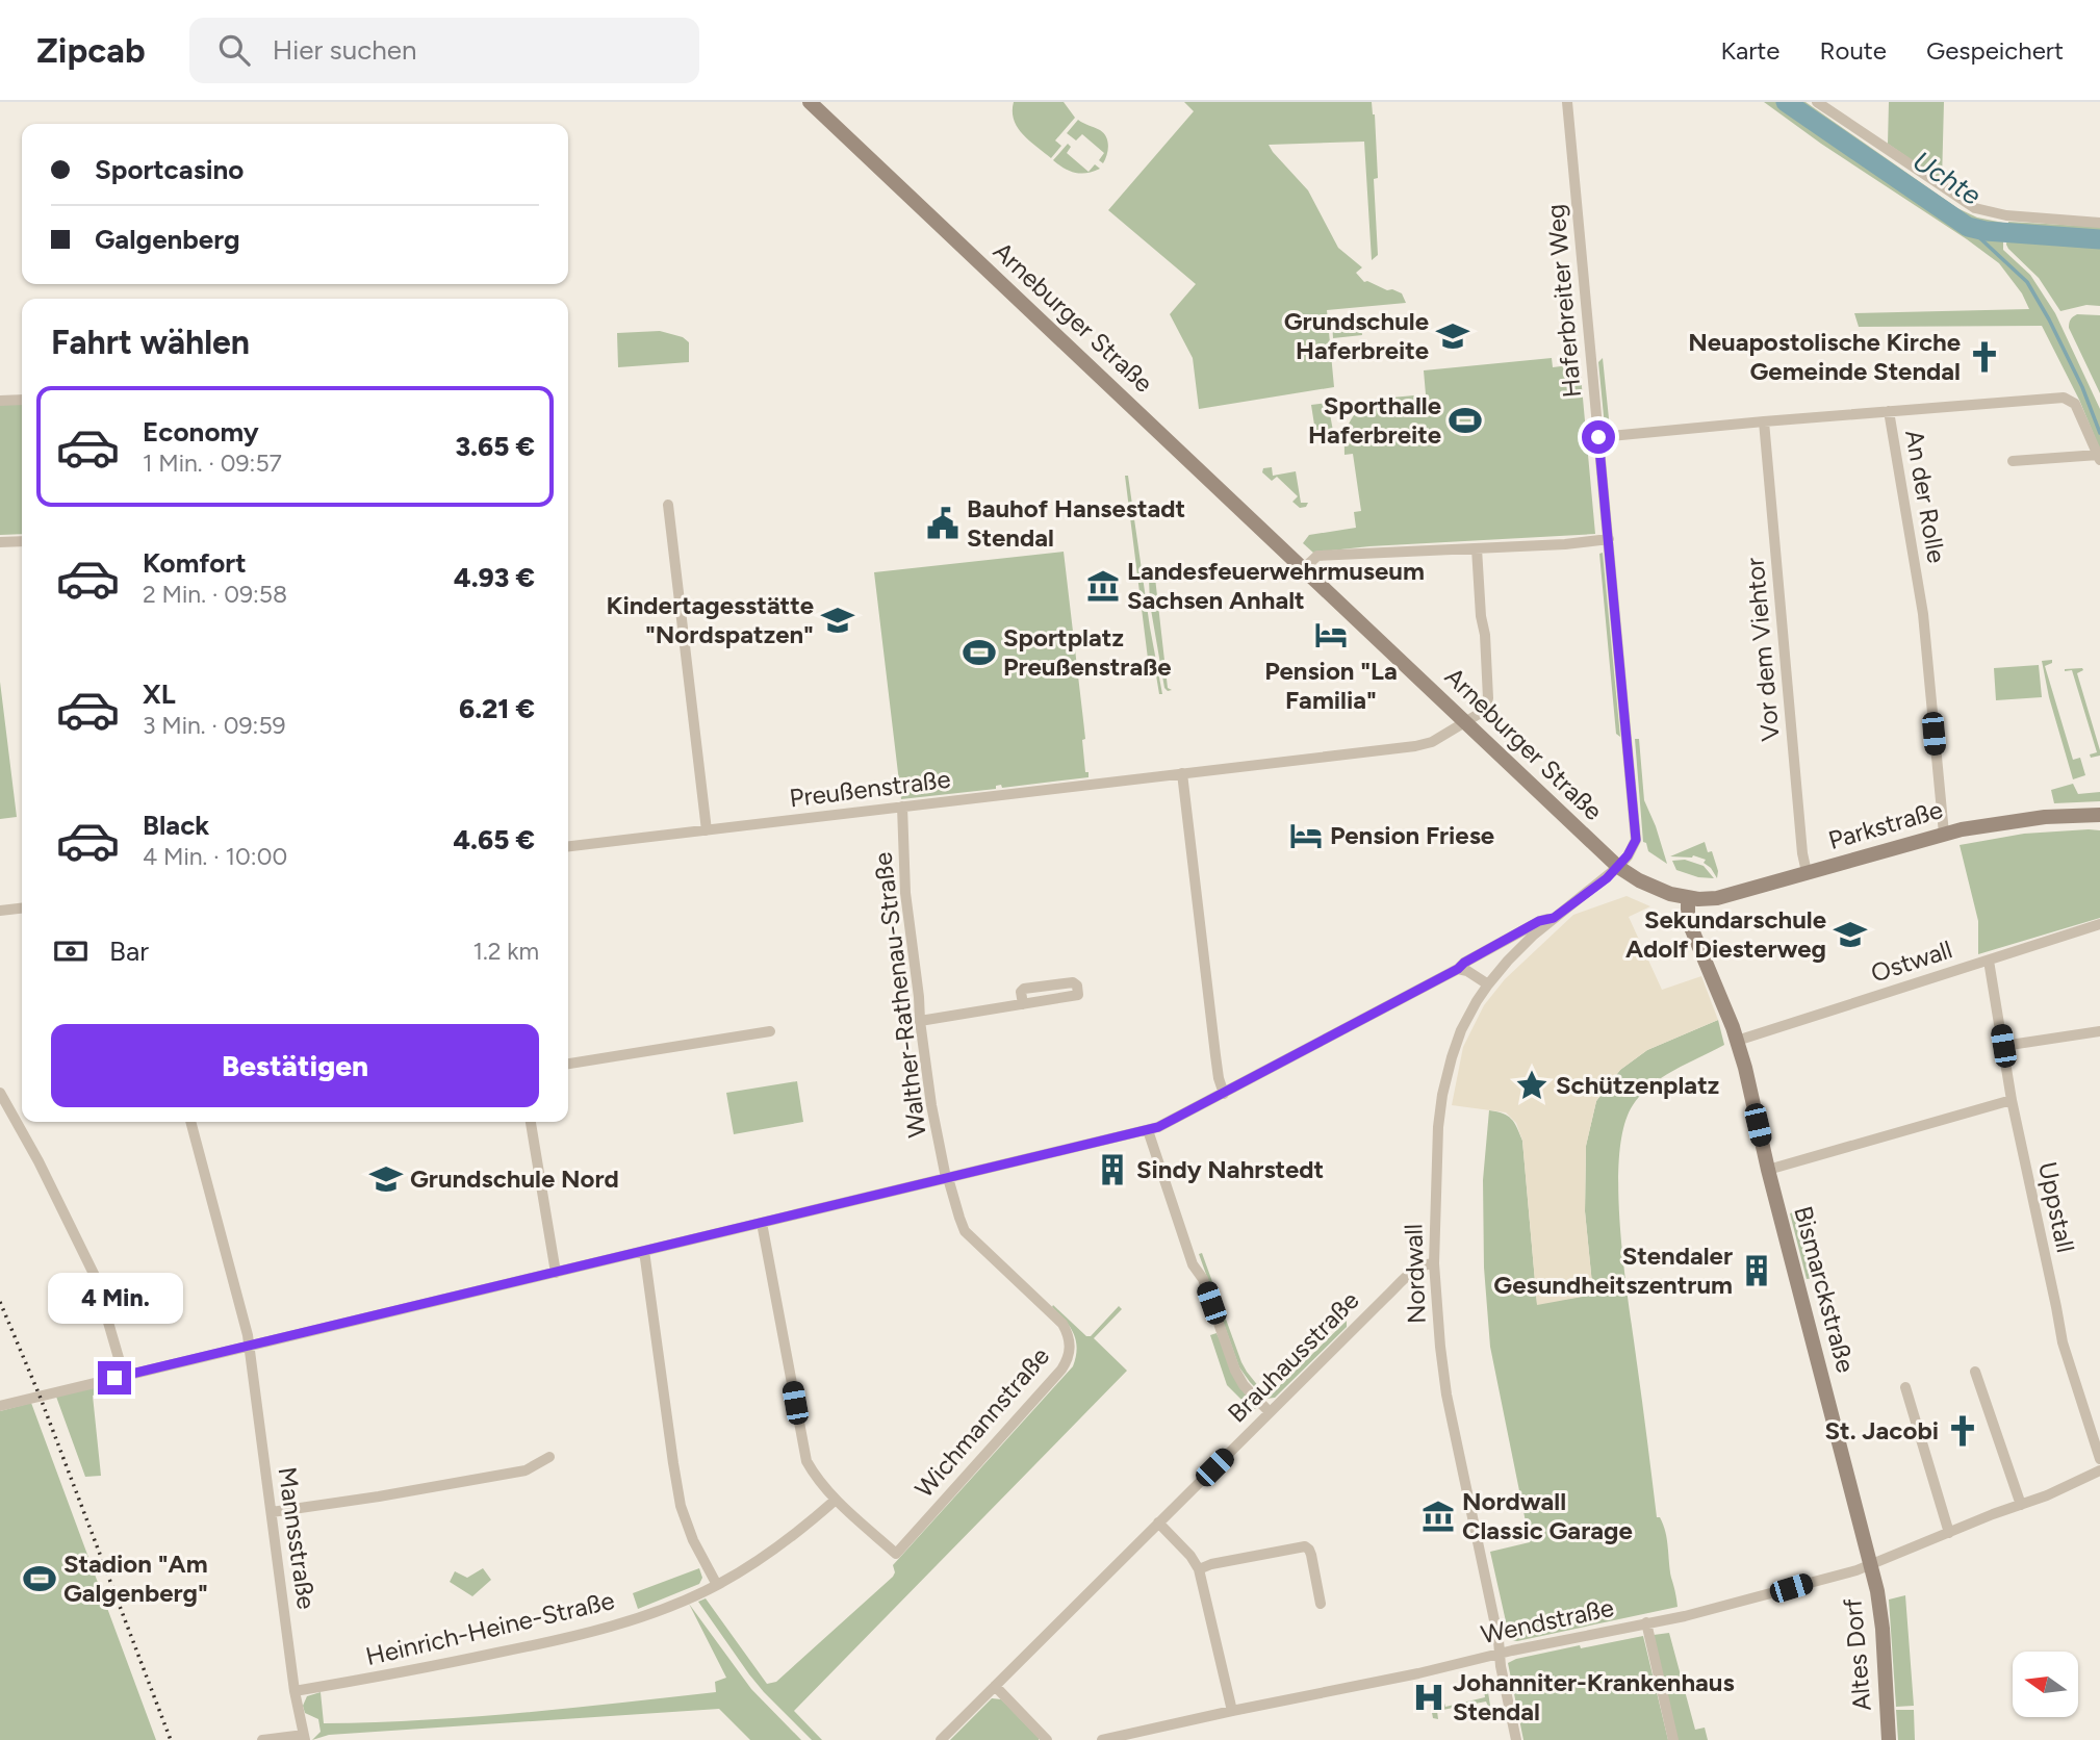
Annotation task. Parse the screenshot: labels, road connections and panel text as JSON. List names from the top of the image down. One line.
{"streets":{"main road":["Arneburger Straße","Parkstraße","Bismarckstraße","Altes Dorf"],"street":["Haferbreiter Weg","An der Rolle","Vor dem Viehtor","Preußenstraße","Ostwall","Walther-Rathenau-Straße","Uppstall","Nordwall","Brauhausstraße","Wichmannstraße","Mannsstraße","Wendstraße","Heinrich-Heine-Straße"]},"crossings":[["Haferbreiter Weg","Arneburger Straße"],["Haferbreiter Weg","Nordwall"],["Arneburger Straße","Preußenstraße"],["Arneburger Straße","Parkstraße"],["Arneburger Straße","Nordwall"],["An der Rolle","Parkstraße"],["Vor dem Viehtor","Parkstraße"],["Preußenstraße","Walther-Rathenau-Straße"],["Ostwall","Uppstall"],["Ostwall","Bismarckstraße"],["Walther-Rathenau-Straße","Wichmannstraße"],["Nordwall","Brauhausstraße"],["Nordwall","Wendstraße"],["Bismarckstraße","Wendstraße"],["Bismarckstraße","Altes Dorf"],["Wichmannstraße","Heinrich-Heine-Straße"],["Mannsstraße","Heinrich-Heine-Straße"],["Wendstraße","Altes Dorf"]],"water":["Uchte"],"places":{"school or university":["Grundschule Haferbreite","Kindertagesstätte \"Nordspatzen\"","Sekundarschule Adolf Diesterweg","Grundschule Nord"],"church":["Neuapostolische Kirche Gemeinde Stendal","St. Jacobi"],"sports":["Sporthalle Haferbreite","Sportplatz Preußenstraße","Stadion \"Am Galgenberg\""],"public building":["Bauhof Hansestadt Stendal"],"museum":["Landesfeuerwehrmuseum Sachsen Anhalt","Nordwall Classic Garage"],"hotel":["Pension \"La Familia\"","Pension Friese"],"place":["Schützenplatz"],"building":["Sindy Nahrstedt","Stendaler Gesundheitszentrum"],"hospital":["Johanniter-Krankenhaus Stendal"]},"north":"left","page":{"header":"Zipcab","search":"Hier suchen","nav":["Karte","Route","Gespeichert"],"banner":["Sportcasino","Galgenberg"],"heading":"Fahrt wählen","list":[{"name":"Economy","note":"1 Min. · 09:57","value":"3.65 €"},{"name":"Komfort","note":"2 Min. · 09:58","value":"4.93 €"},{"name":"XL","note":"3 Min. · 09:59","value":"6.21 €"},{"name":"Black","note":"4 Min. · 10:00","value":"4.65 €"}],"pay":["Bar","1.2 km"],"buttons":"Bestätigen","bubble":"4 Min."}}
